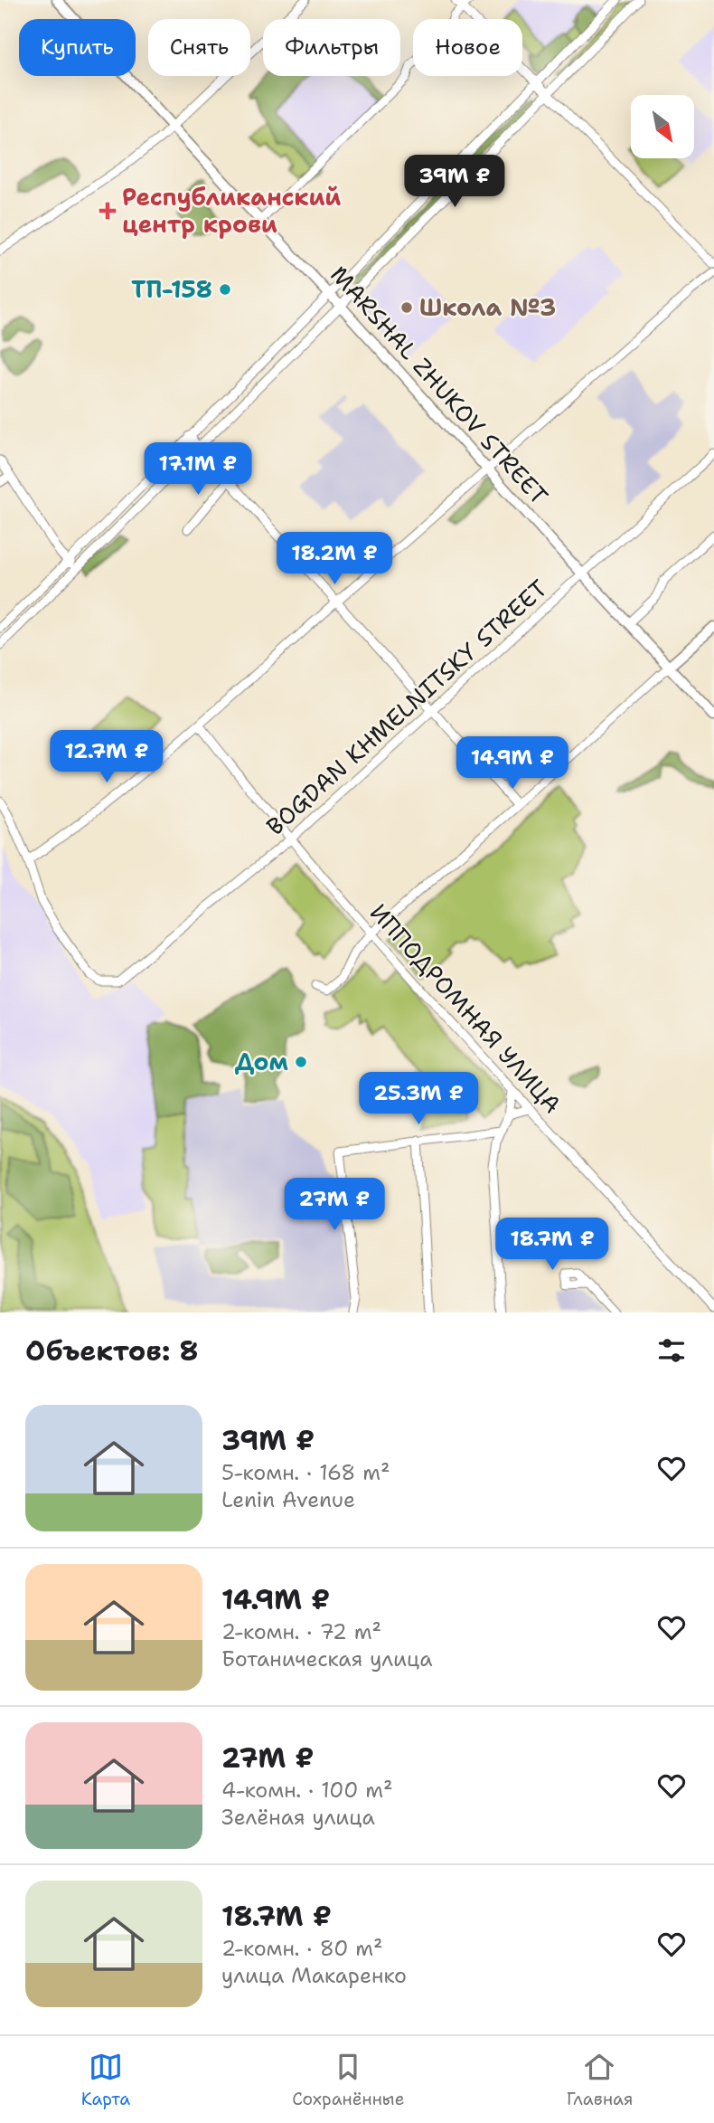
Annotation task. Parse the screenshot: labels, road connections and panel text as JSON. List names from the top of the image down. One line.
{"streets":{"main road":["MARSHAL ZHUKOV STREET"],"street":["BOGDAN KHMELNITSKY STREET","ИППОДРОМНАЯ УЛИЦА"]},"crossings":[["MARSHAL ZHUKOV STREET","BOGDAN KHMELNITSKY STREET"],["BOGDAN KHMELNITSKY STREET","ИППОДРОМНАЯ УЛИЦА"]],"places":{"health":["Республиканский центр крови"],"other":["ТП-158","Школа №3","Дом"]},"north":"bottom right","page":{"chip":["Купить","Снять","Фильтры","Новое"],"price":["39M ₽","17.1M ₽","18.2M ₽","12.7M ₽","14.9M ₽","25.3M ₽","27M ₽","18.7M ₽"],"heading":"Объектов: 8","list":[{"name":"39M ₽","note":"5-комн. · 168 m² · Lenin Avenue"},{"name":"14.9M ₽","note":"2-комн. · 72 m² · Ботаническая улица"},{"name":"27M ₽","note":"4-комн. · 100 m² · Зелёная улица"},{"name":"18.7M ₽","note":"2-комн. · 80 m² · улица Макаренко"}],"tabs":["Карта","Сохранённые","Главная"]}}
